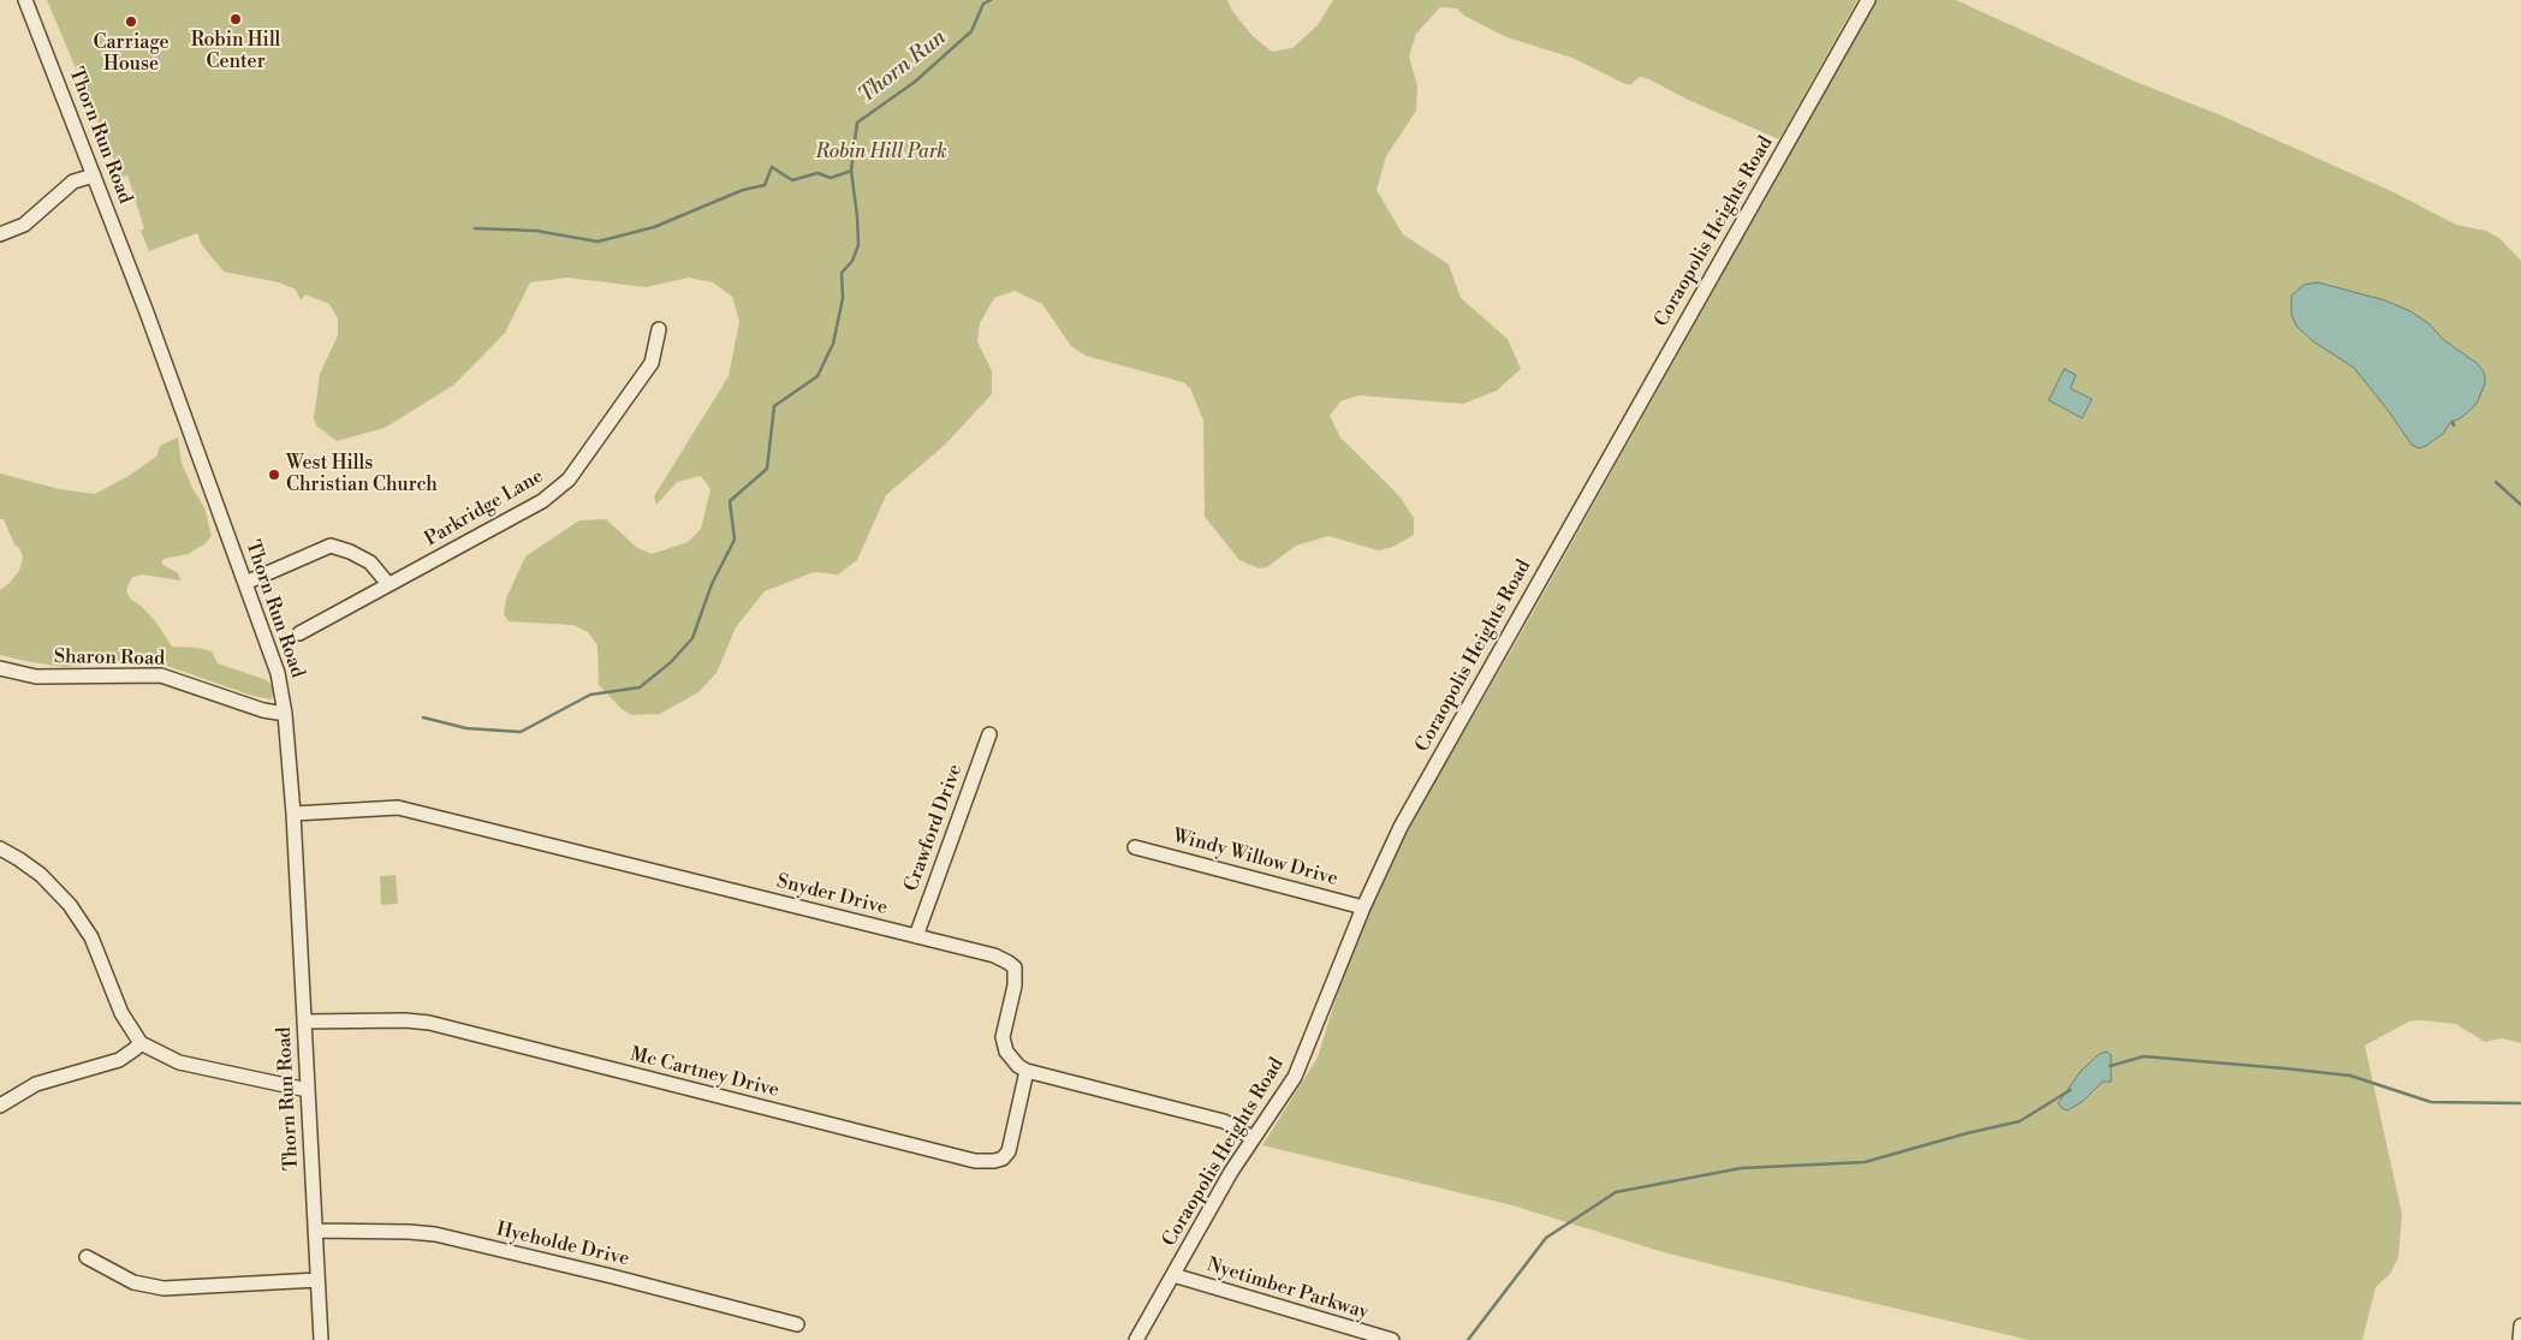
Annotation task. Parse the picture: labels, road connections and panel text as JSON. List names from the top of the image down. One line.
{"streets":{"street":["Thorn Run Road","Coraopolis Heights Road","Parkridge Lane","Sharon Road","Crawford Drive","Windy Willow Drive","Snyder Drive","Mc Cartney Drive","Hyeholde Drive","Nyetimber Parkway"]},"crossings":[["Thorn Run Road","Sharon Road"],["Thorn Run Road","Snyder Drive"],["Thorn Run Road","Mc Cartney Drive"],["Thorn Run Road","Hyeholde Drive"],["Coraopolis Heights Road","Windy Willow Drive"],["Coraopolis Heights Road","Nyetimber Parkway"],["Crawford Drive","Snyder Drive"],["Snyder Drive","Mc Cartney Drive"]],"water":["Thorn Run"],"parks":["Robin Hill Park"],"places":["Robin Hill Center","Carriage House","West Hills Christian Church"]}
